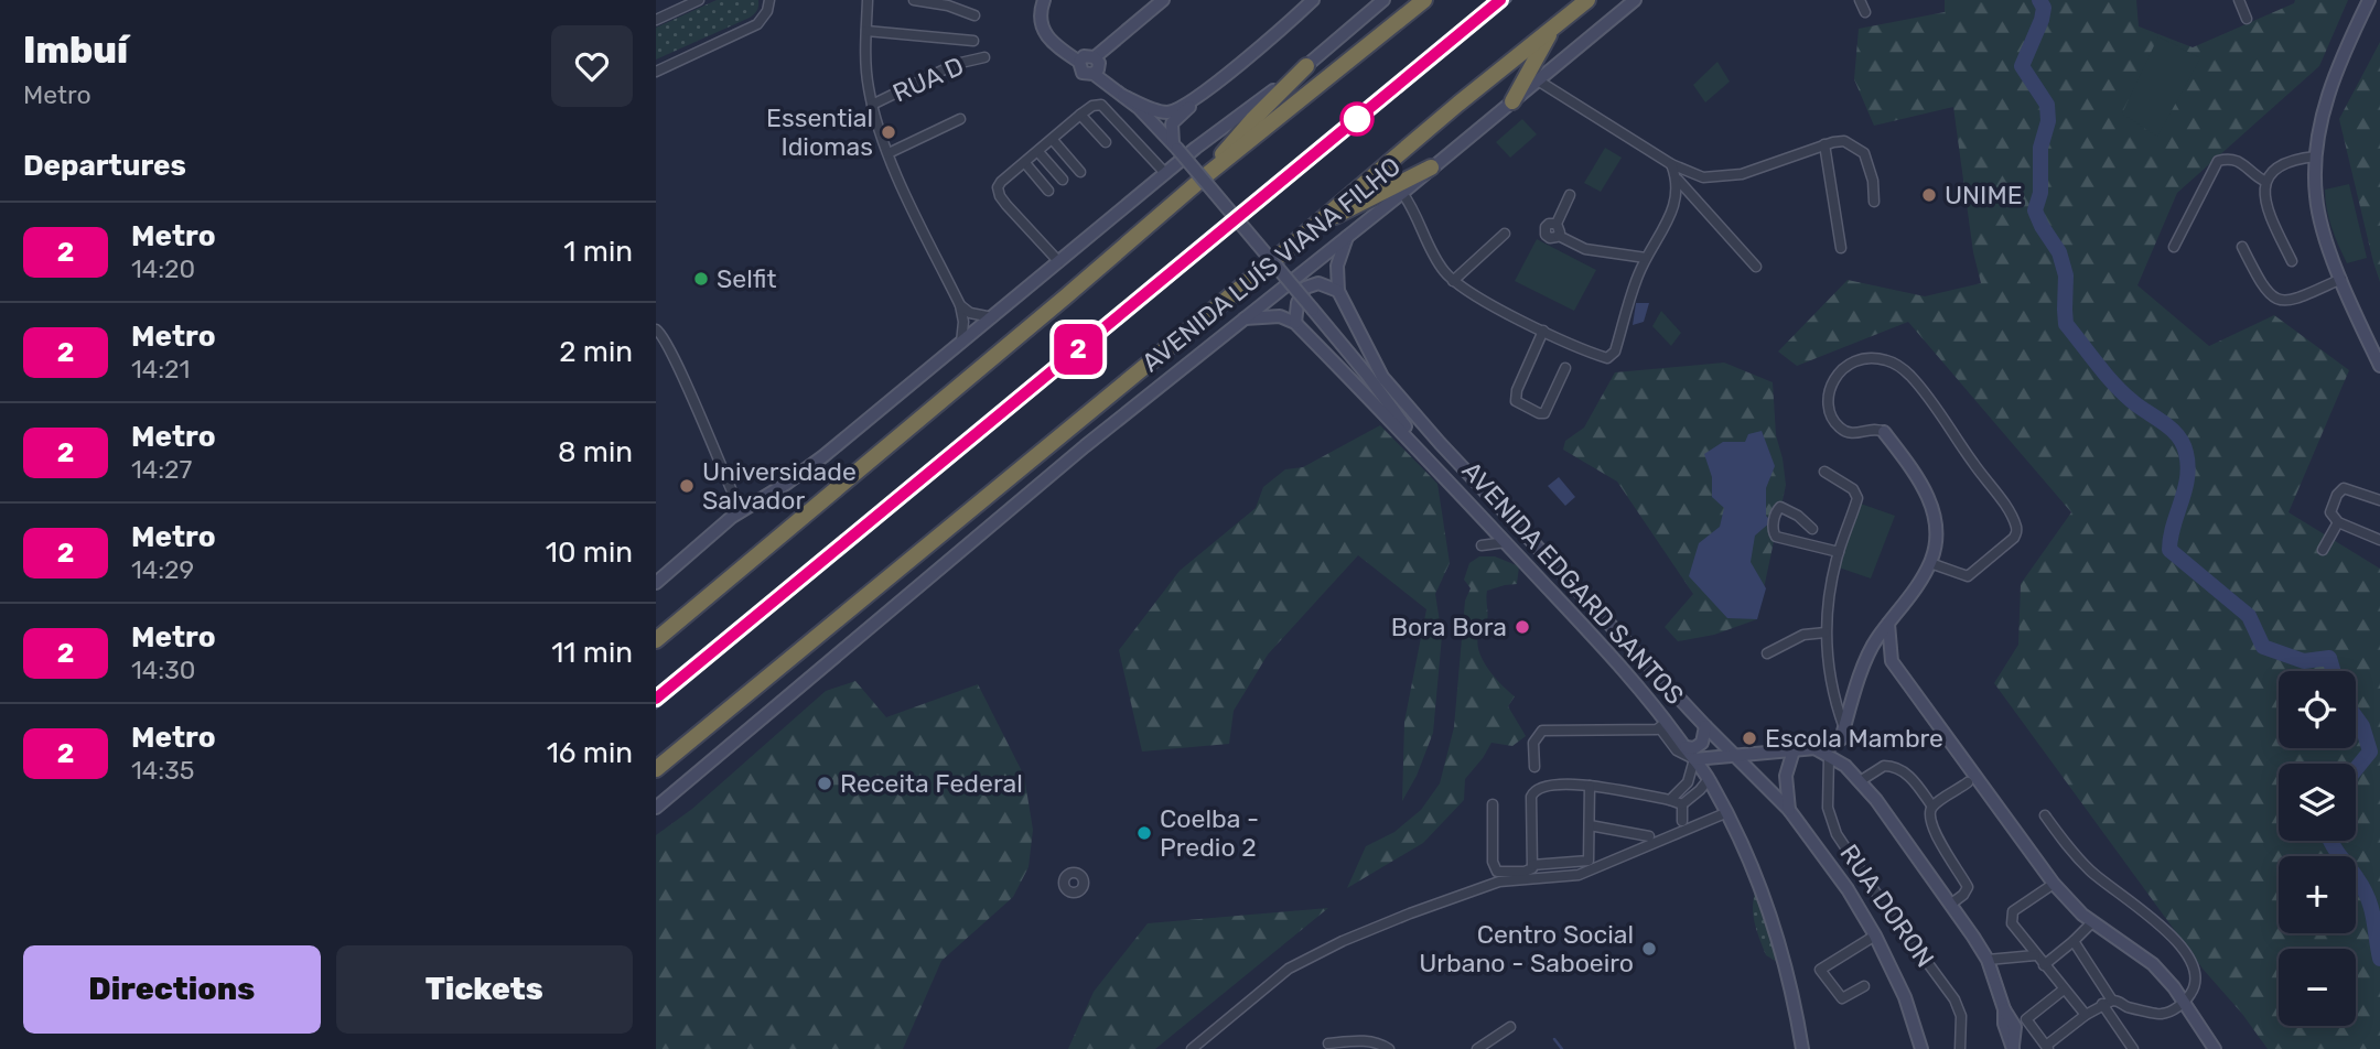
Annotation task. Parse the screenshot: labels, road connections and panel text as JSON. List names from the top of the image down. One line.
{"streets":{"highway":["AVENIDA LUÍS VIANA FILHO"],"main road":["AVENIDA EDGARD SANTOS"],"street":["RUA D","RUA DORON"]},"places":["Essential Idiomas","UNIME","Selfit","Universidade Salvador","Bora Bora","Escola Mambre","Receita Federal","Coelba - Predio 2","Centro Social Urbano - Saboeiro"],"lines":["metro line 2"],"page":{"heading":[["Imbuí","Metro"],"Departures"],"on_map":"2","list":[{"mark":"2","name":"Metro","note":"14:20","value":"1 min"},{"mark":"2","name":"Metro","note":"14:21","value":"2 min"},{"mark":"2","name":"Metro","note":"14:27","value":"8 min"},{"mark":"2","name":"Metro","note":"14:29","value":"10 min"},{"mark":"2","name":"Metro","note":"14:30","value":"11 min"},{"mark":"2","name":"Metro","note":"14:35","value":"16 min"}],"map_buttons":["+","−"],"buttons":["Directions","Tickets"]}}
